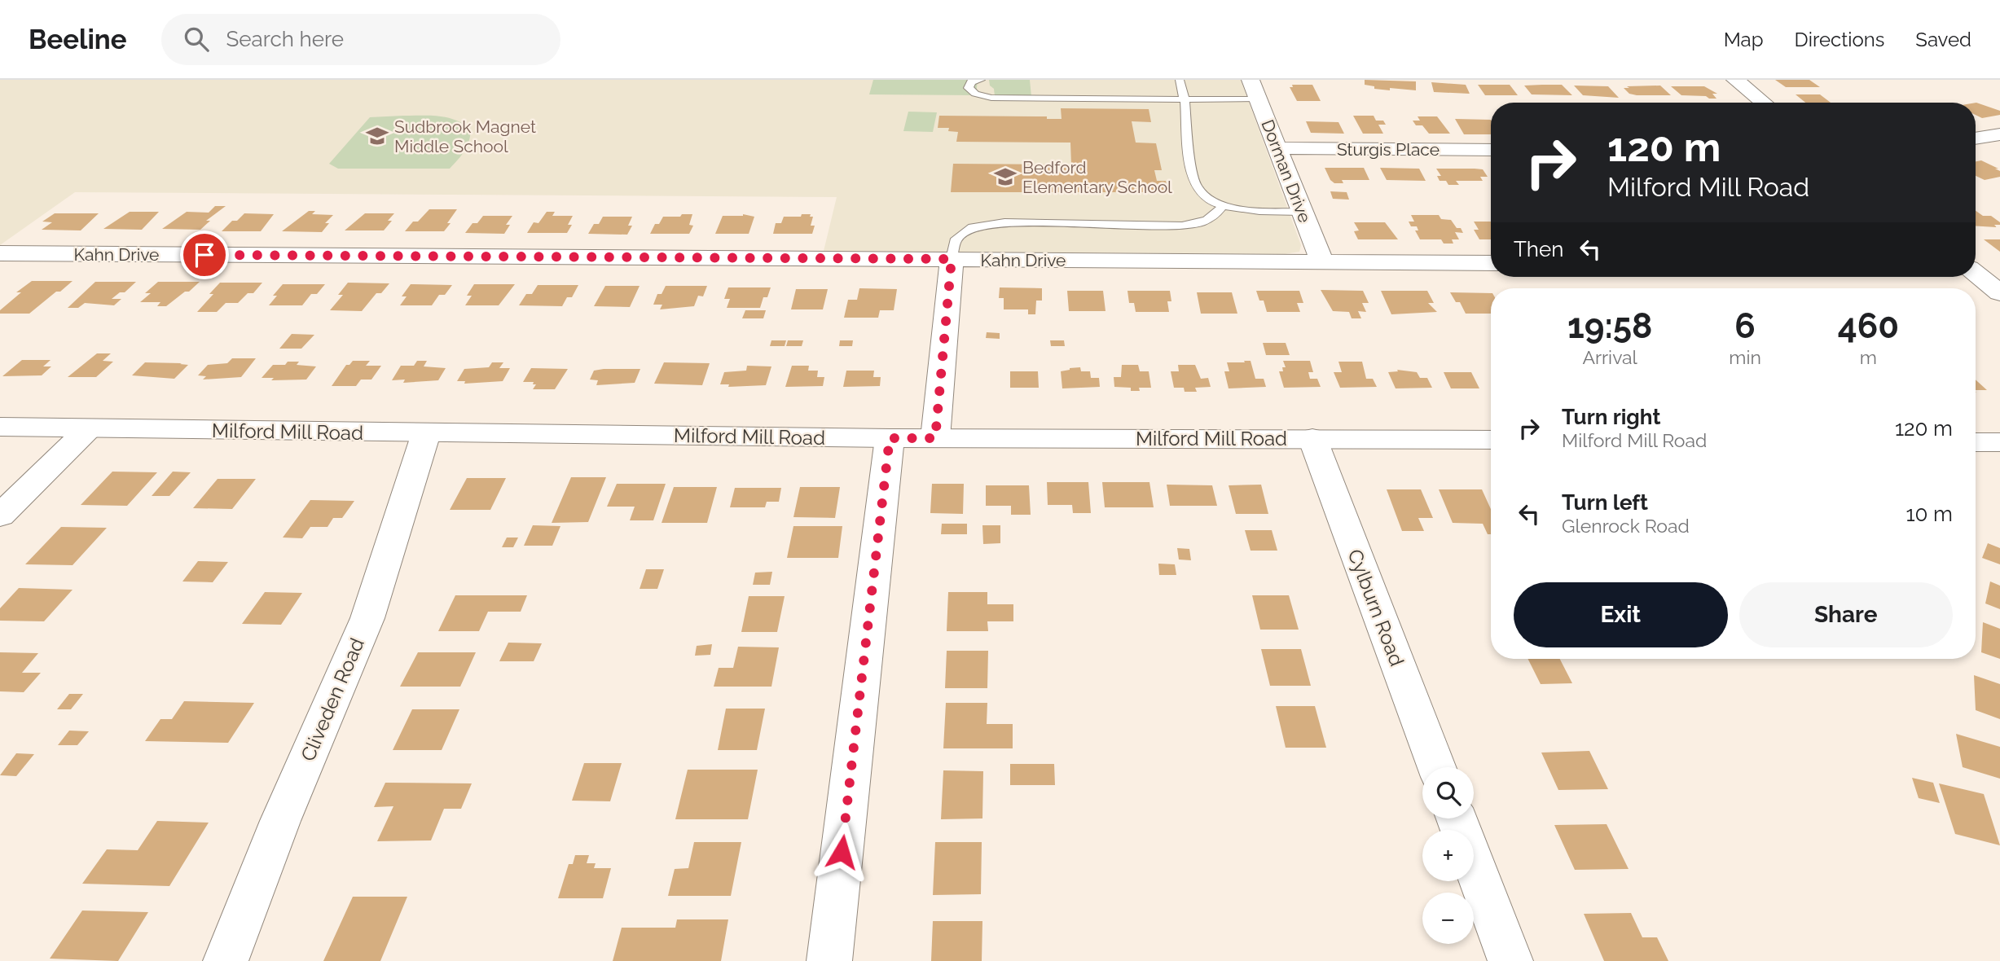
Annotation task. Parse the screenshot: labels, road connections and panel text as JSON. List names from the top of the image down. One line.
{"streets":{"street":["Sturgis Place","Dorman Drive","Kahn Drive","Milford Mill Road","Cylburn Road","Cliveden Road"]},"crossings":[["Sturgis Place","Dorman Drive"],["Dorman Drive","Kahn Drive"],["Milford Mill Road","Cylburn Road"],["Milford Mill Road","Cliveden Road"]],"places":{"school or university":["Sudbrook Magnet Middle School","Bedford Elementary School"]},"page":{"header":"Beeline","search":"Search here","nav":["Map","Directions","Saved"],"turn":["120 m","Milford Mill Road"],"then":"Then","eta":["19:58","Arrival","6","min","460","m"],"list":[{"name":"Turn right","note":"Milford Mill Road","value":"120 m"},{"name":"Turn left","note":"Glenrock Road","value":"10 m"}],"buttons":["Exit","Share"],"map_buttons":["+","−"]}}
